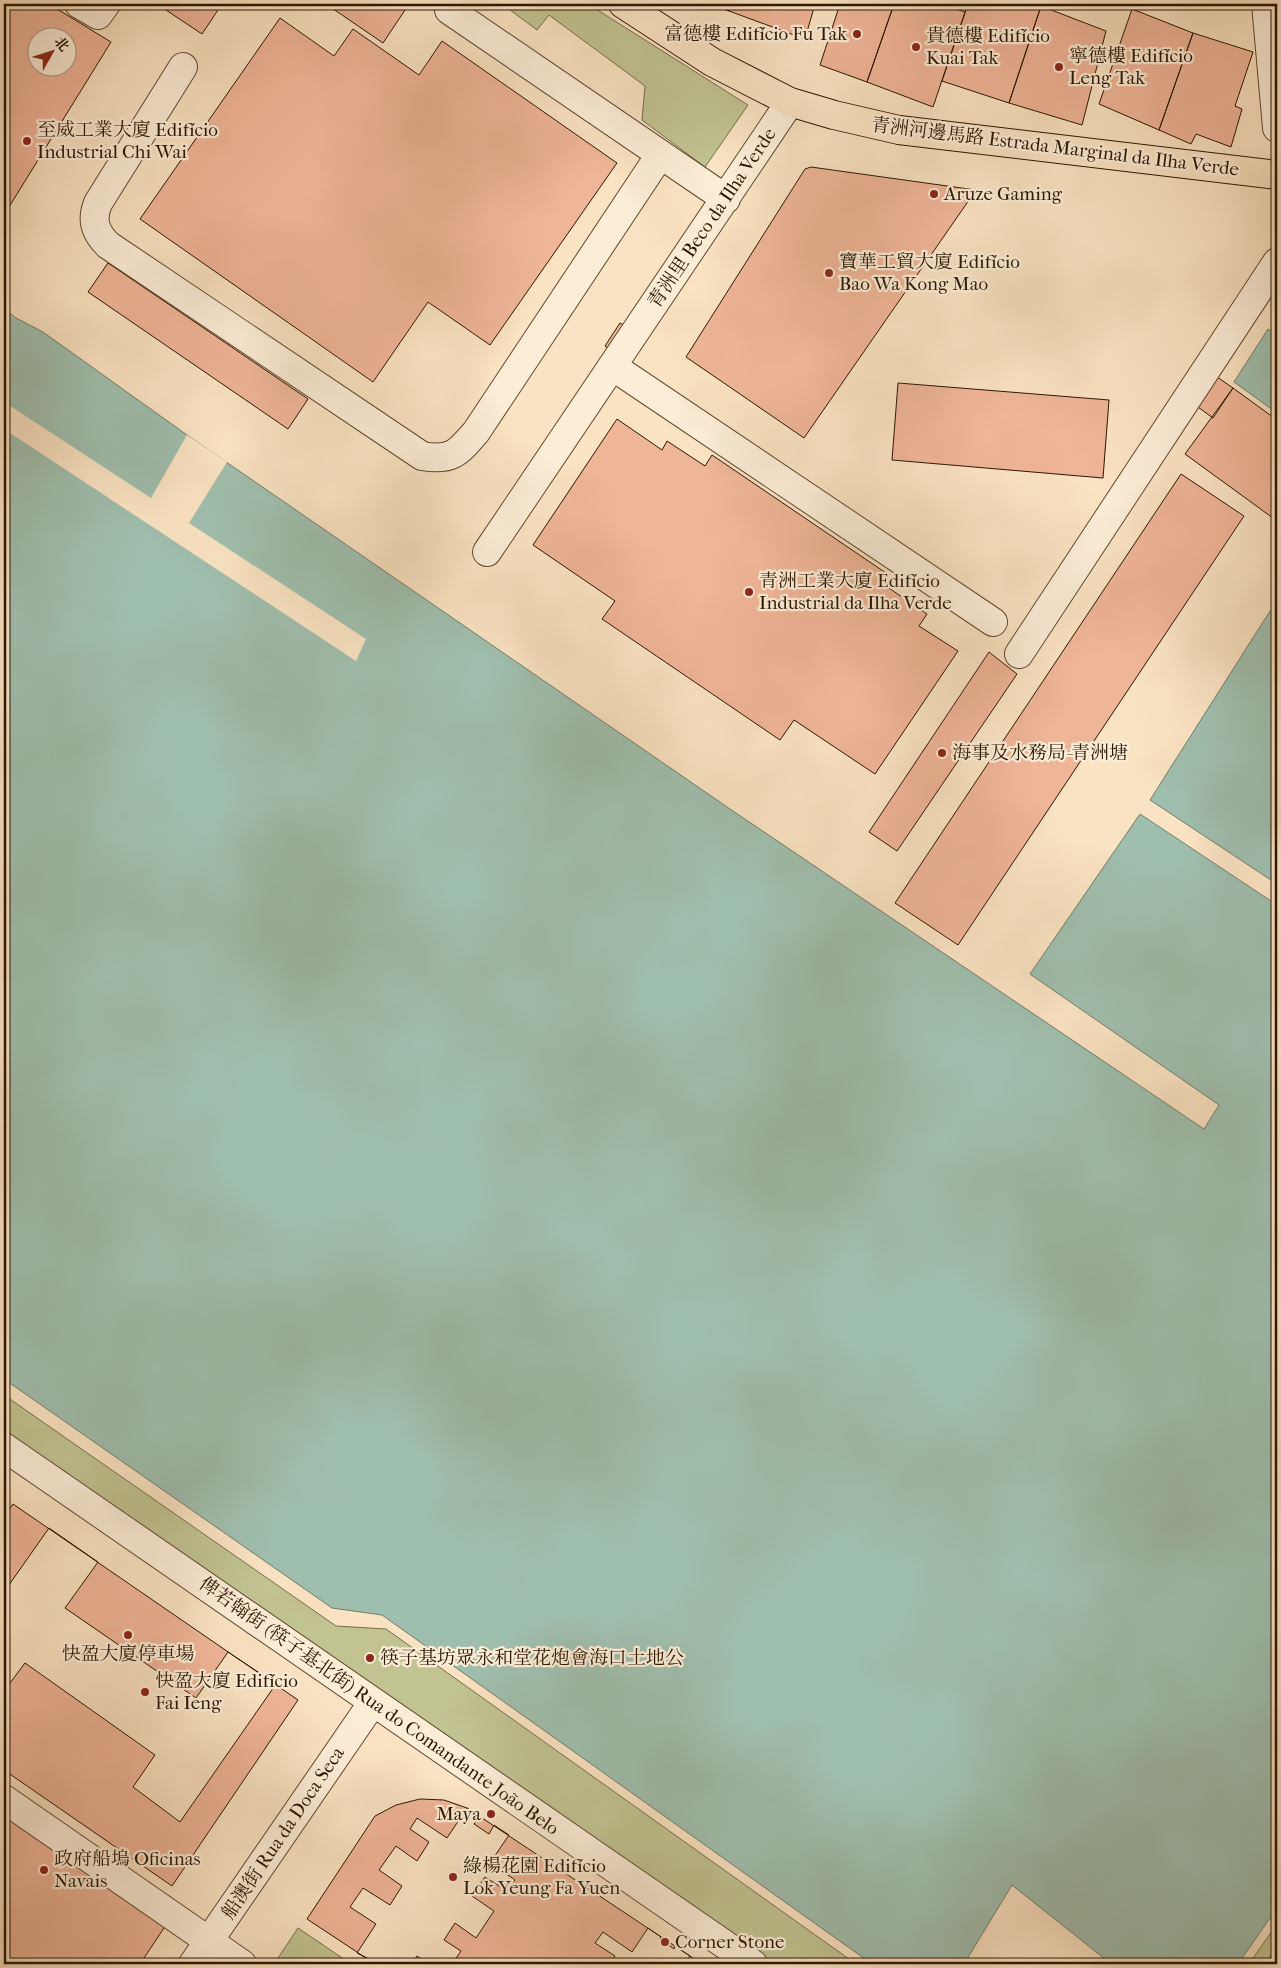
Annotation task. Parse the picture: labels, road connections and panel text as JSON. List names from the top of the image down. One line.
{"streets":{"main road":["青洲河邊馬路 Estrada Marginal da Ilha Verde"],"street":["青洲里 Beco da Ilha Verde","俾若翰街 (筷子基北街) Rua do Comandante João Belo","船澳街 Rua da Doca Seca"]},"crossings":[["青洲河邊馬路 Estrada Marginal da Ilha Verde","青洲里 Beco da Ilha Verde"],["俾若翰街 (筷子基北街) Rua do Comandante João Belo","船澳街 Rua da Doca Seca"]],"places":["富德樓 Edifício Fu Tak","貴德樓 Edifício Kuai Tak","寧德樓 Edifício Leng Tak","至威工業大廈 Edifício Industrial Chi Wai","Aruze Gaming","寶華工貿大廈 Edifício Bao Wa Kong Mao","青洲工業大廈 Edifício Industrial da Ilha Verde","海事及水務局-青洲塘","快盈大廈停車場","筷子基坊眾永和堂花炮會海口土地公","快盈大廈 Edifício Fai Ieng","Maya","政府船塢 Oficinas Navais","綠楊花園 Edifício Lok Yeung Fa Yuen","Corner Stone"],"north":"top right"}
